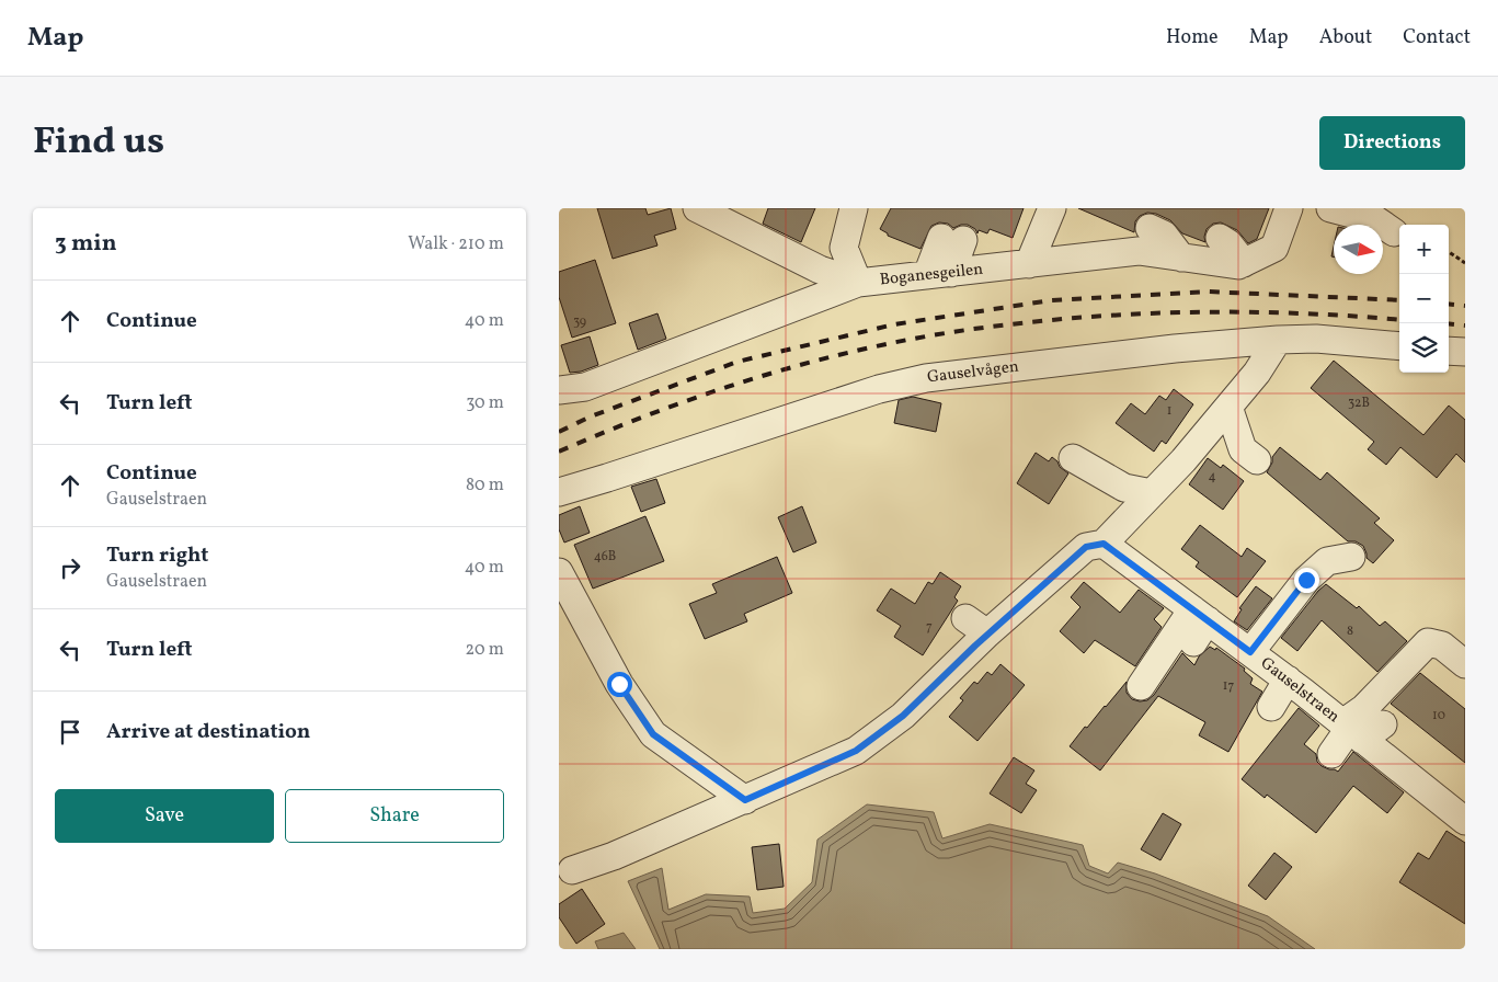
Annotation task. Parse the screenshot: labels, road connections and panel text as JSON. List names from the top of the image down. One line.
{"streets":{"street":["Boganesgeilen","Gauselvågen","Gauselstraen"]},"house_numbers":["39","32B","1","4","46B","7","8","17","10"],"north":"right","page":{"header":"Map","nav":["Home","Map","About","Contact"],"title":"Find us","buttons":["Directions",["Save","Share"]],"heading":["3 min","Walk · 210 m"],"map_buttons":["+","−"],"list":[["Continue","40 m"],["Turn left","30 m"],["Continue","Gauselstraen","80 m"],["Turn right","Gauselstraen","40 m"],["Turn left","20 m"],"Arrive at destination"]}}
